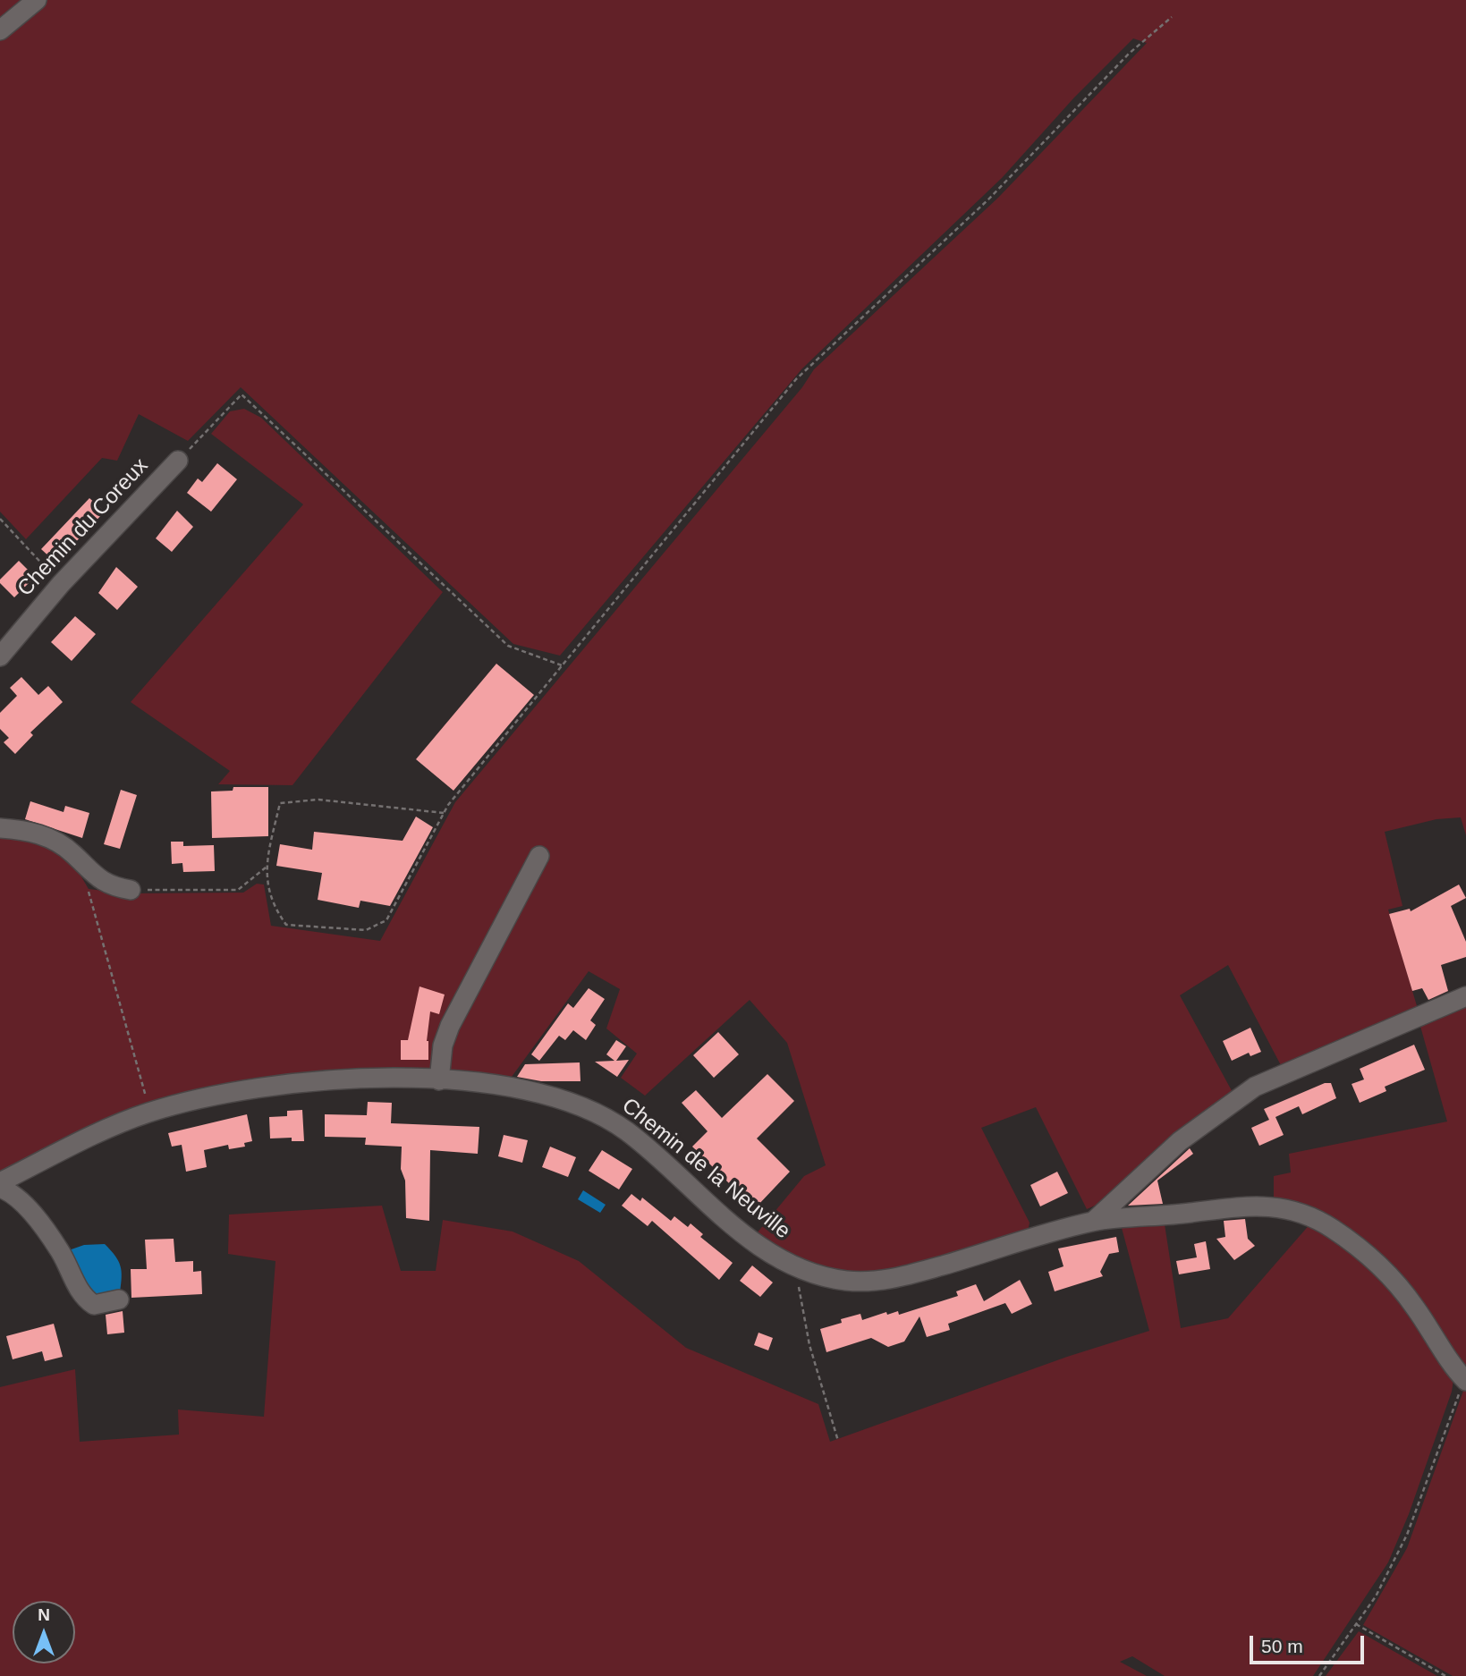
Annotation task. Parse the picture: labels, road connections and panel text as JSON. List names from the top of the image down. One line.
{"streets":{"street":["Chemin du Coreux","Chemin de la Neuville"]},"scale_bar":"50 m","north":"top"}
